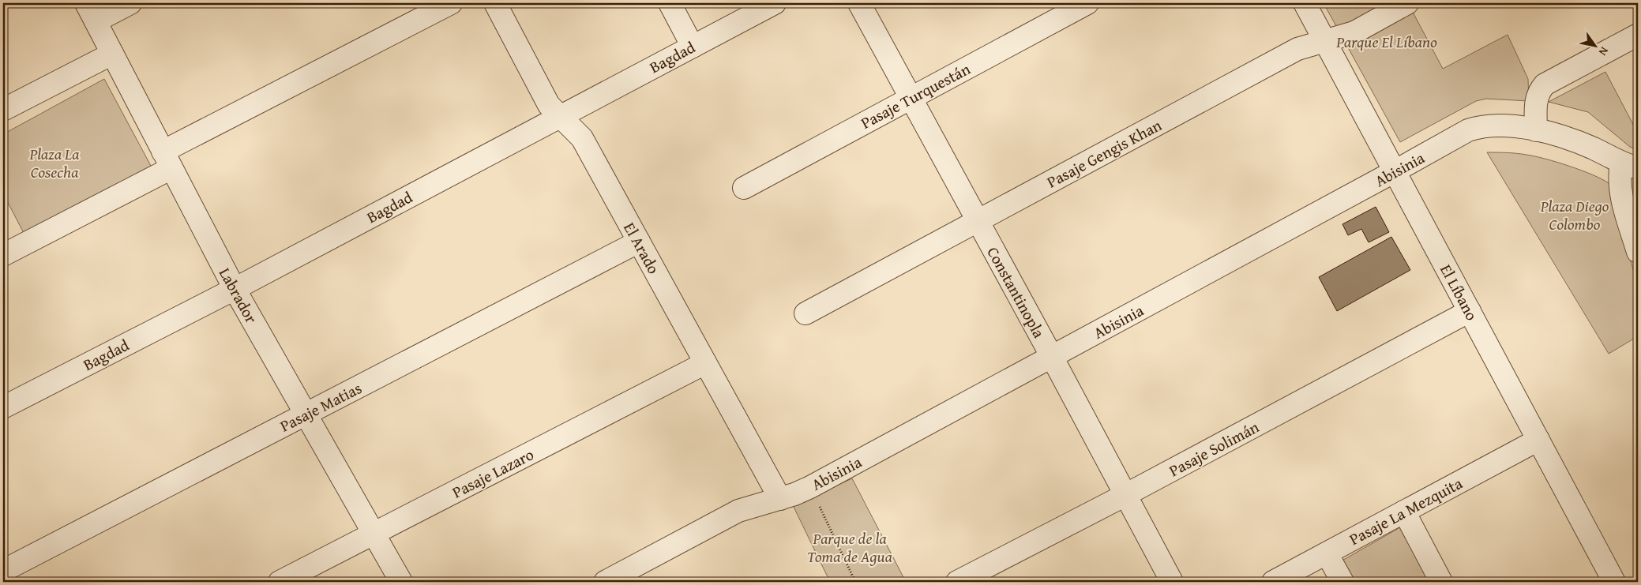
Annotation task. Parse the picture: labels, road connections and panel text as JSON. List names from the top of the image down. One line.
{"streets":{"street":["Bagdad","Pasaje Turquestán","Pasaje Gengis Khan","Abisinia","El Arado","Constantinopla","El Líbano","Labrador","Pasaje Matias","Pasaje Solimán","Pasaje Lazaro","Pasaje La Mezquita"]},"crossings":[["Bagdad","El Arado"],["Bagdad","Labrador"],["Pasaje Turquestán","Constantinopla"],["Pasaje Gengis Khan","Constantinopla"],["Pasaje Gengis Khan","El Líbano"],["Abisinia","El Arado"],["Abisinia","Constantinopla"],["Abisinia","El Líbano"],["El Arado","Pasaje Matias"],["El Arado","Pasaje Lazaro"],["Constantinopla","Pasaje Solimán"],["El Líbano","Pasaje Solimán"],["El Líbano","Pasaje La Mezquita"],["Labrador","Pasaje Matias"],["Labrador","Pasaje Lazaro"]],"parks":["Parque El Líbano","Plaza La Cosecha","Plaza Diego Colombo","Parque de la Toma de Agua"],"north":"bottom right"}
